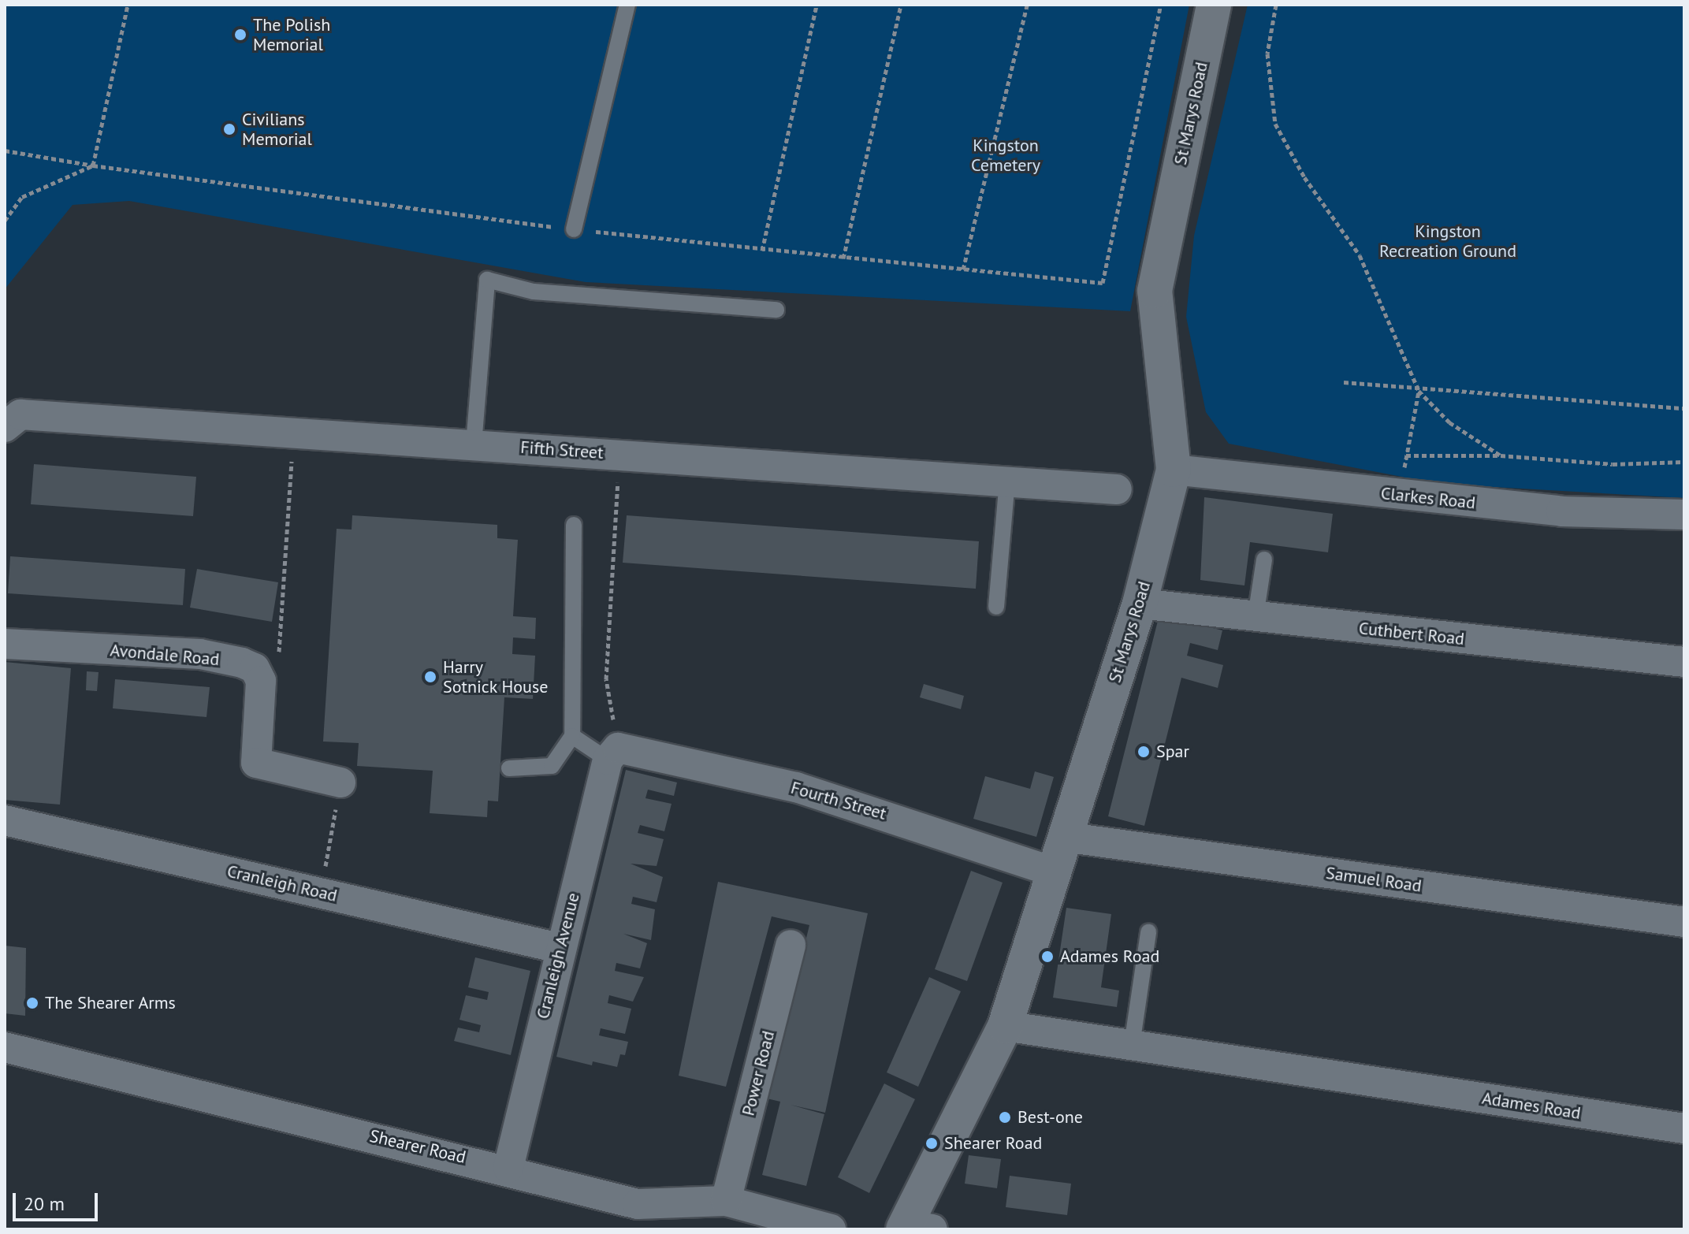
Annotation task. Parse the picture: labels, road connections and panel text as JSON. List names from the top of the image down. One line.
{"streets":{"street":["St Marys Road","Fifth Street","Clarkes Road","Cuthbert Road","Avondale Road","Fourth Street","Samuel Road","Cranleigh Road","Cranleigh Avenue","Power Road","Adames Road","Shearer Road"]},"crossings":[["St Marys Road","Clarkes Road"],["St Marys Road","Cuthbert Road"],["St Marys Road","Fourth Street"],["St Marys Road","Samuel Road"],["St Marys Road","Adames Road"],["Fourth Street","Cranleigh Avenue"],["Cranleigh Road","Cranleigh Avenue"],["Cranleigh Avenue","Shearer Road"],["Power Road","Shearer Road"]],"parks":["Kingston Cemetery","Kingston Recreation Ground"],"places":["The Polish Memorial","Civilians Memorial","Harry Sotnick House","Spar","Adames Road","The Shearer Arms","Best-one","Shearer Road"],"scale_bar":"20 m"}
